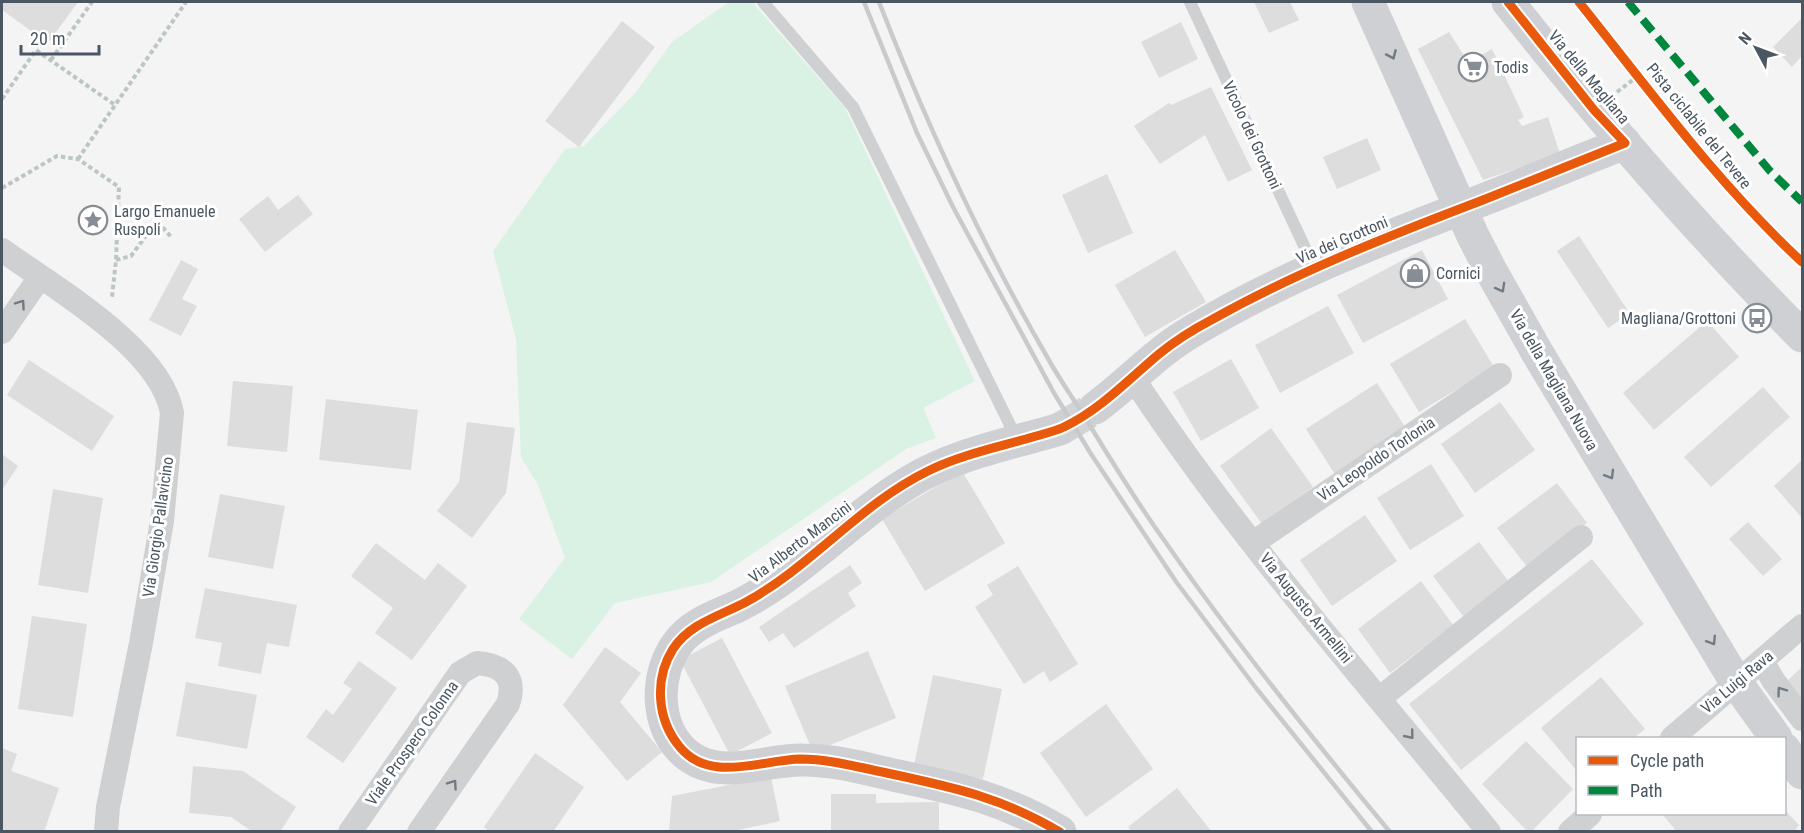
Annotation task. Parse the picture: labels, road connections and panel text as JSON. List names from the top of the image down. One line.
{"streets":{"street":["Via della Magliana","Via dei Grottoni","Via della Magliana Nuova","Via Leopoldo Torlonia","Via Giorgio Pallavicino","Via Alberto Mancini","Via Augusto Armellini","Via Luigi Rava","Viale Prospero Colonna"],"lane":["Vicolo dei Grottoni"],"cycle path":["Pista ciclabile del Tevere"]},"crossings":[["Via della Magliana","Via dei Grottoni"],["Vicolo dei Grottoni","Via dei Grottoni"],["Via dei Grottoni","Via della Magliana Nuova"],["Via dei Grottoni","Via Augusto Armellini"],["Via della Magliana Nuova","Via Luigi Rava"],["Via Leopoldo Torlonia","Via Augusto Armellini"]],"one_way":["Via della Magliana Nuova"],"places":{"supermarket":["Todis"],"place":["Largo Emanuele Ruspoli"],"shop":["Cornici"],"bus stop":["Magliana/Grottoni"]},"legend":["Cycle path","Path"],"scale_bar":"20 m","north":"top left"}
